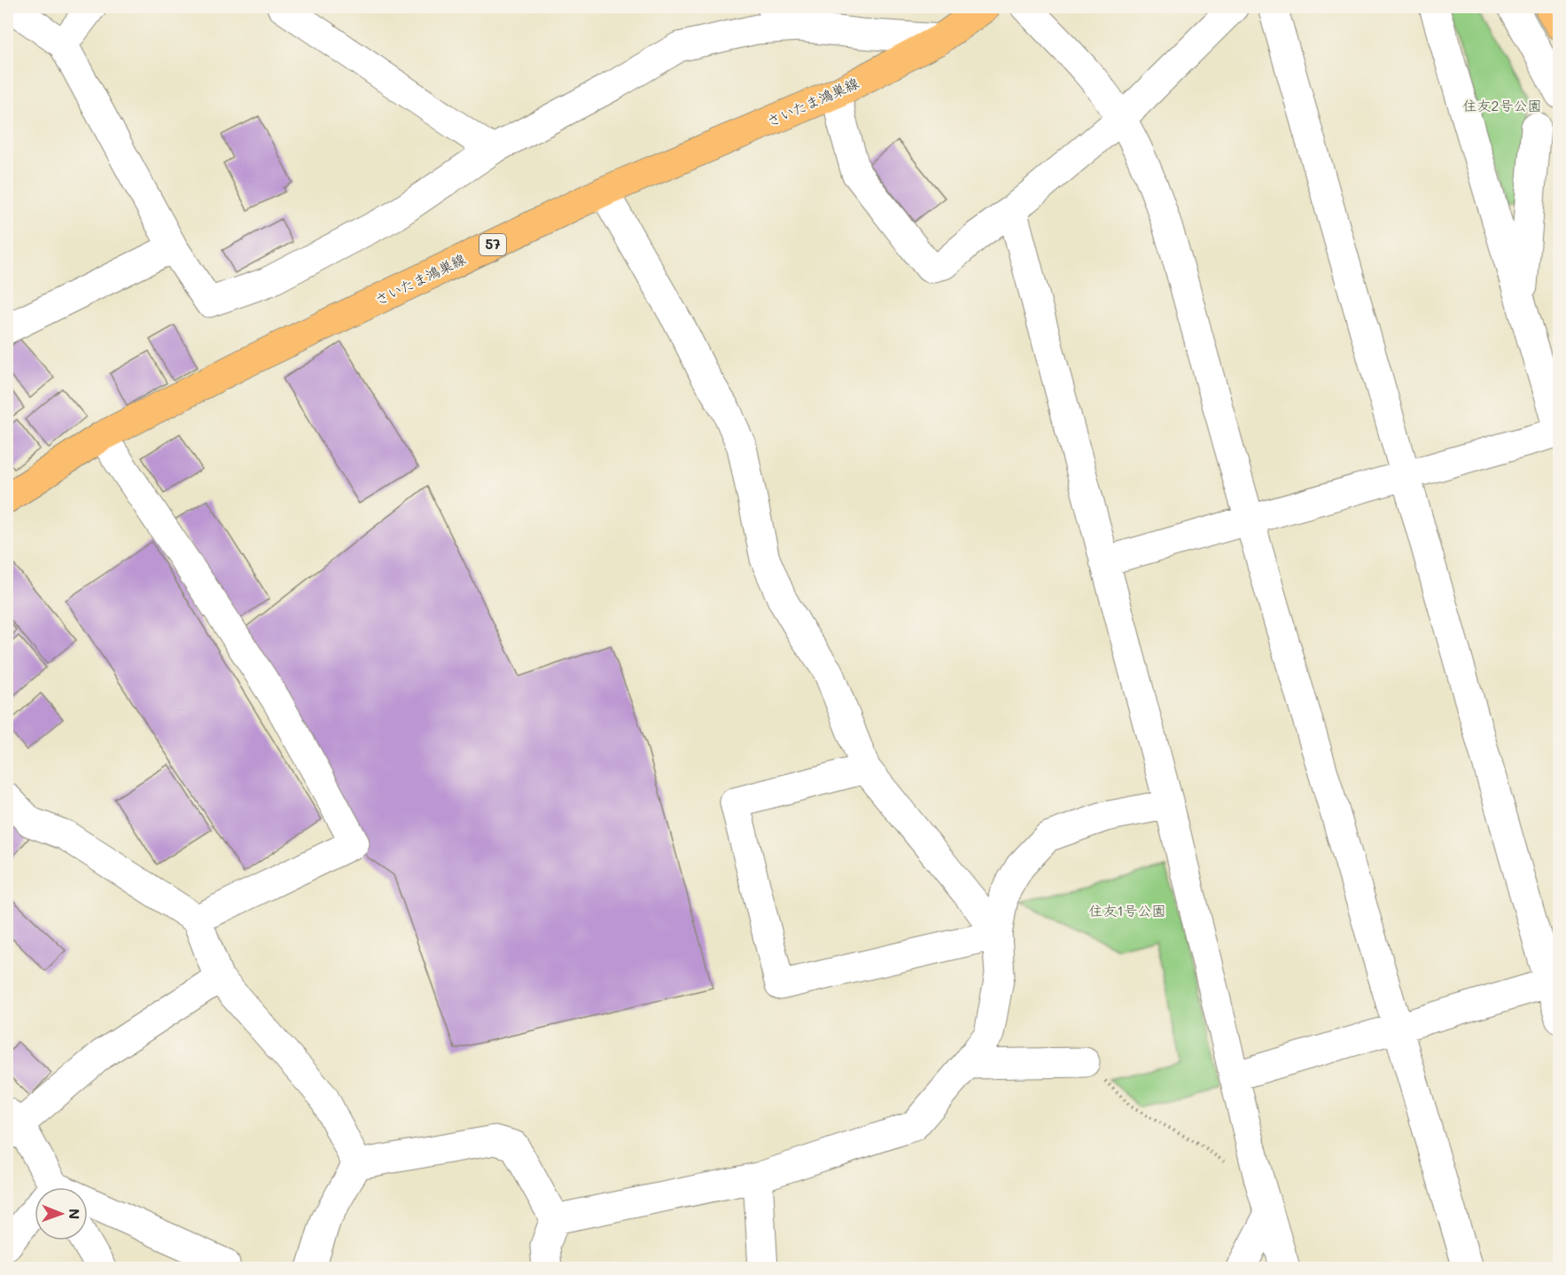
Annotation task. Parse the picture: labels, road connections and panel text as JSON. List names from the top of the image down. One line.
{"streets":{"main road":["さいたま鴻巣線","57"]},"parks":["住友2号公園","住友1号公園"],"north":"right"}
